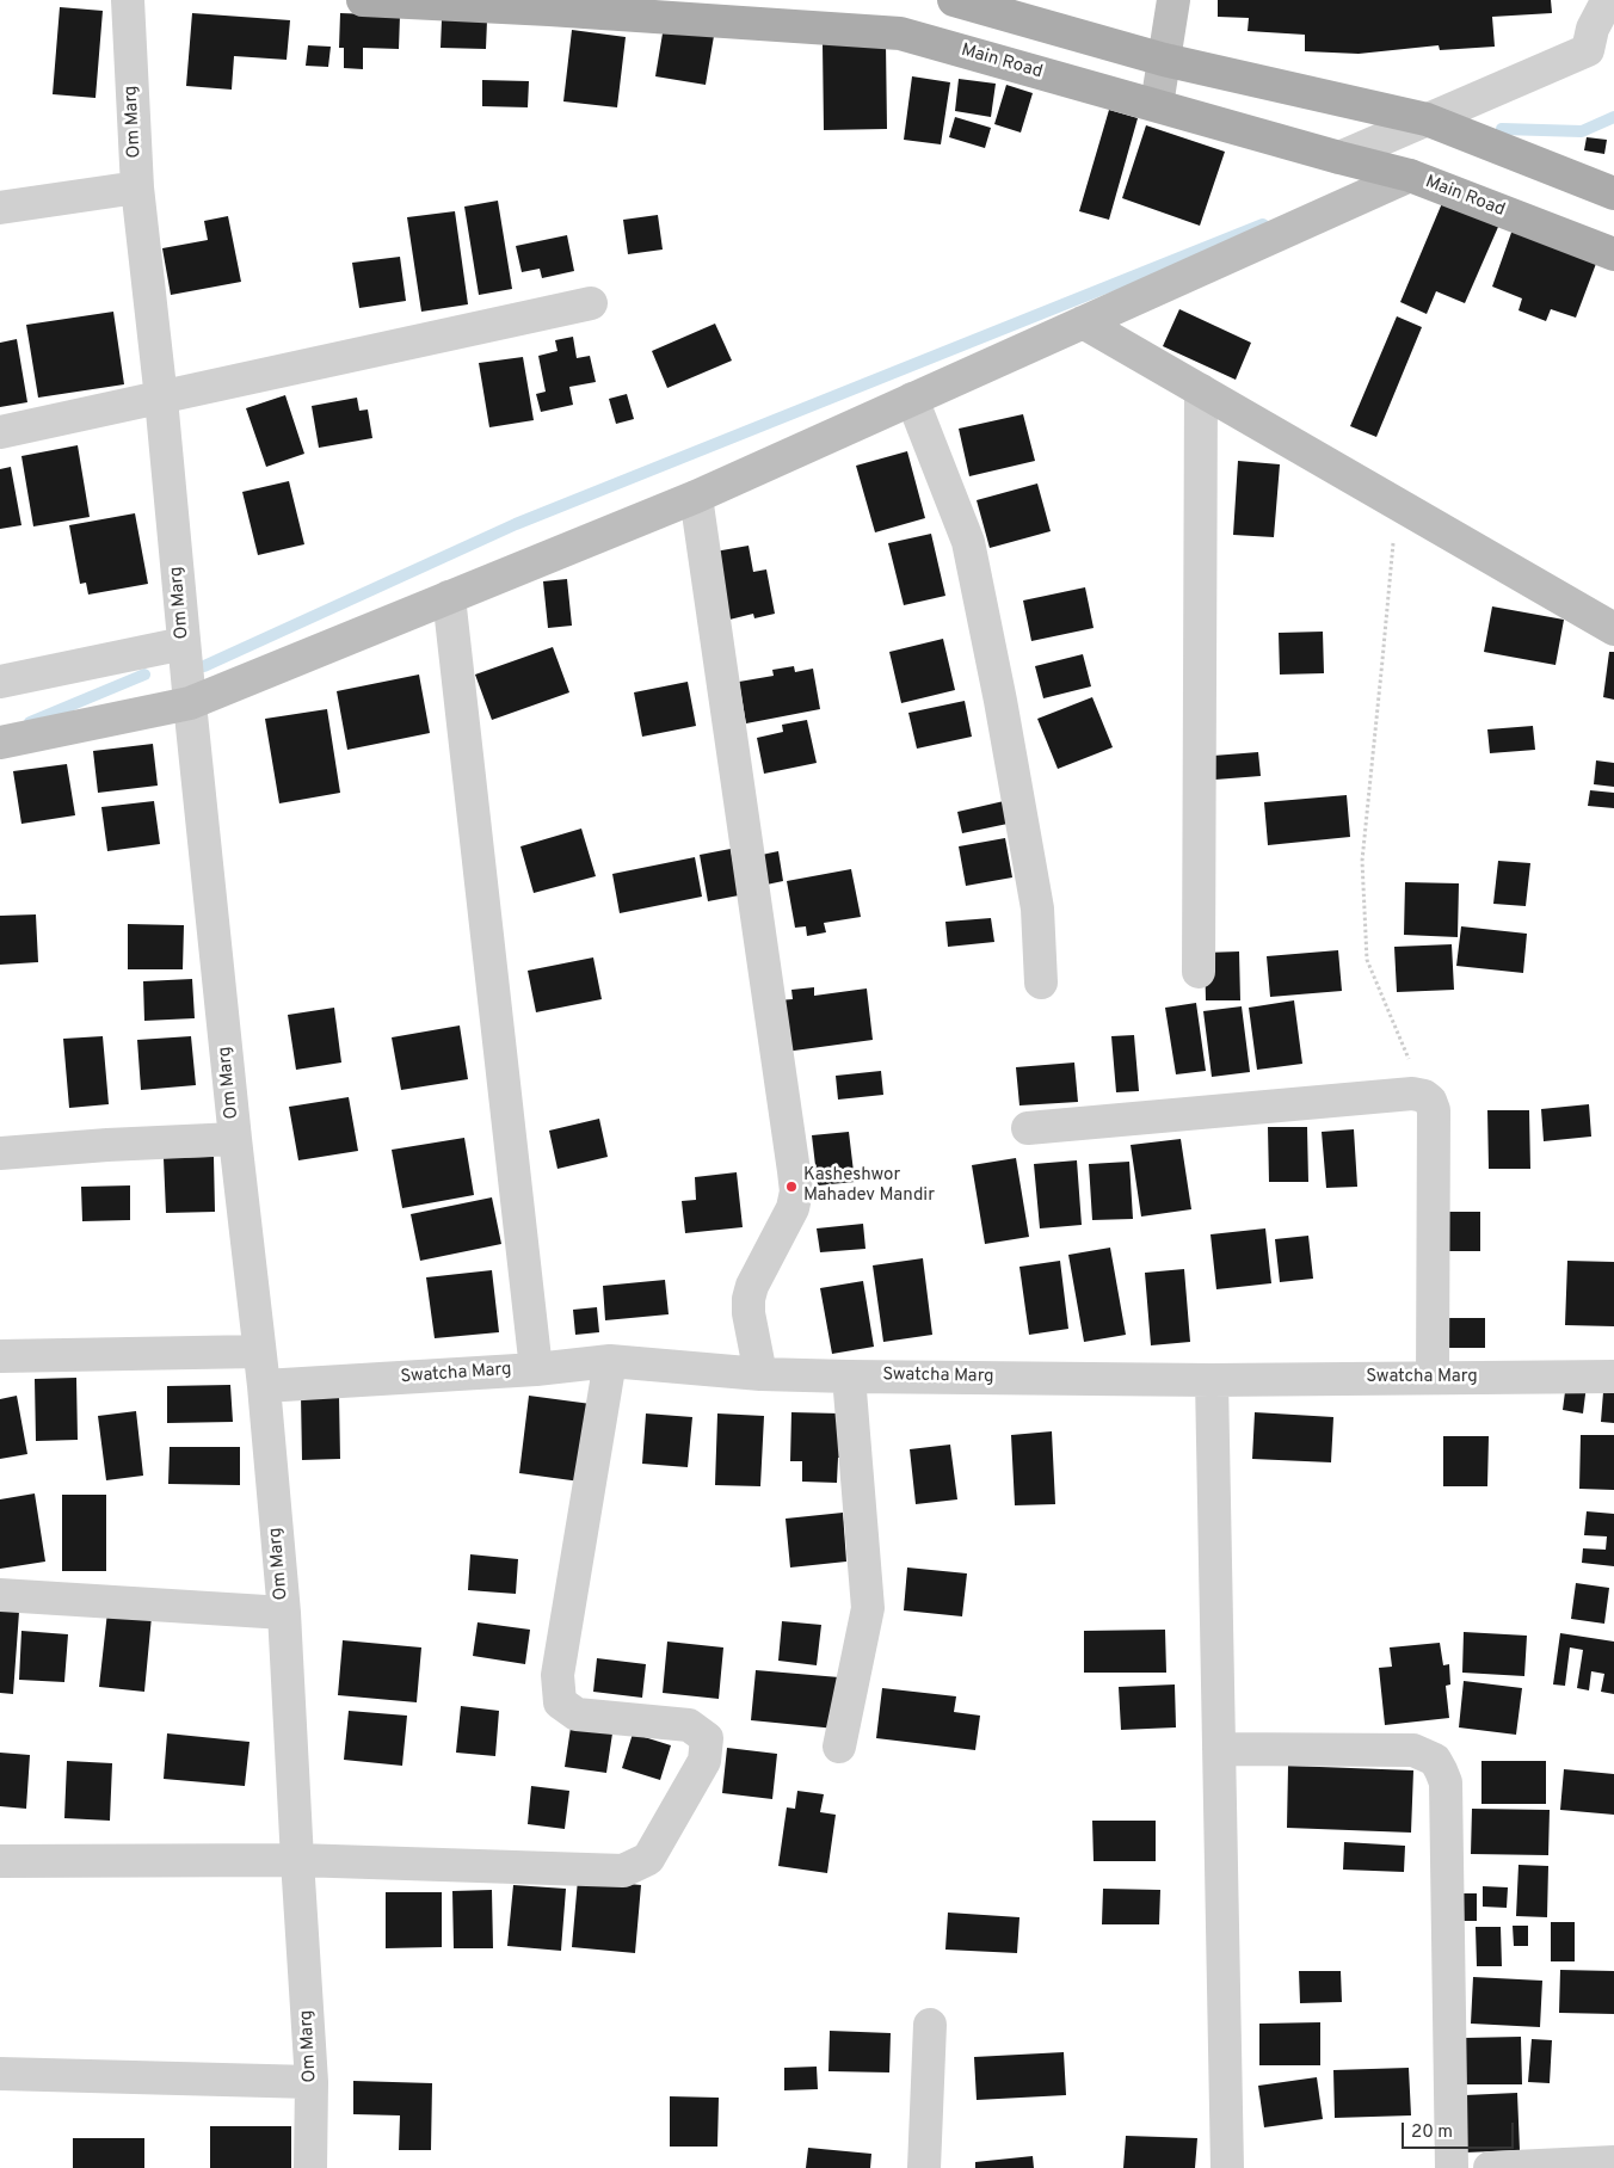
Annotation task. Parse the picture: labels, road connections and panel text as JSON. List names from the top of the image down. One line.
{"streets":{"main road":["Main Road"],"street":["Om Marg","Swatcha Marg"]},"crossings":[["Om Marg","Swatcha Marg"]],"places":["Kasheshwor Mahadev Mandir"],"scale_bar":"20 m"}
